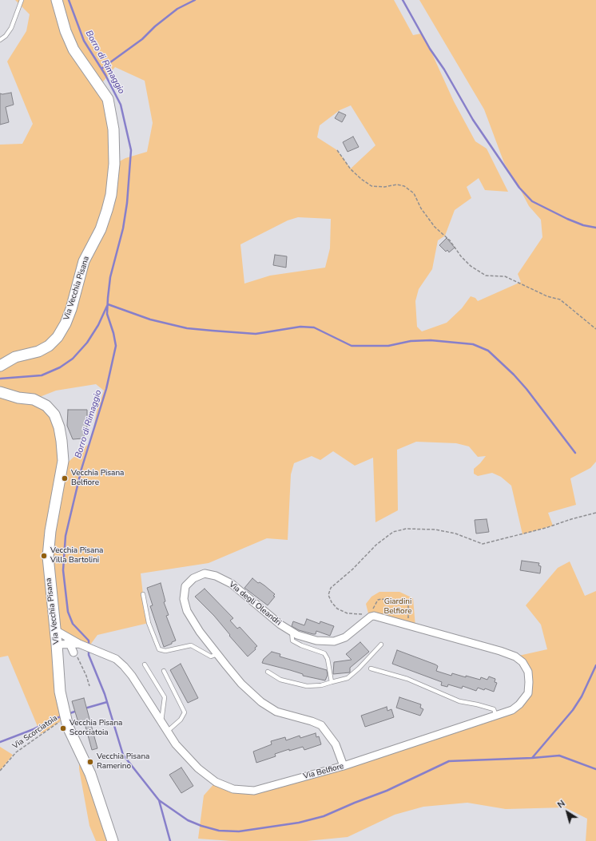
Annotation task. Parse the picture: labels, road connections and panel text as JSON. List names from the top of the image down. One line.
{"streets":{"main road":["Via Vecchia Pisana"],"street":["Via degli Oleandri","Via Belfiore"],"path":["Via Scorciatoia"]},"crossings":[["Via Vecchia Pisana","Via Scorciatoia"],["Via Vecchia Pisana","Via Belfiore"],["Via degli Oleandri","Via Belfiore"]],"water":["Borro di Rimaggio"],"parks":["Giardini Belfiore"],"places":["Vecchia Pisana Belfiore","Vecchia Pisana Villa Bartolini","Vecchia Pisana Scorciatoia","Vecchia Pisana Ramerino"],"north":"top left"}
